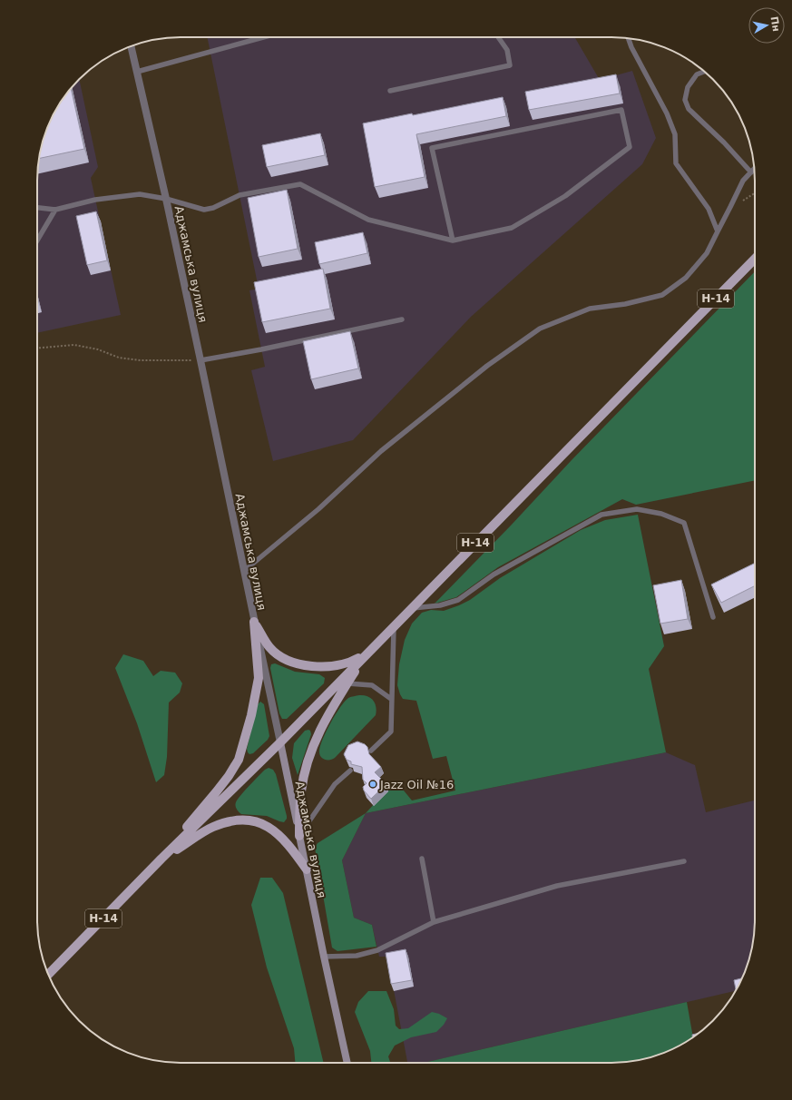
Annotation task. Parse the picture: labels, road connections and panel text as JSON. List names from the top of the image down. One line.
{"streets":{"main road":["Аджамська вулиця","Н-14"]},"crossings":[["Аджамська вулиця","Н-14"]],"places":["Jazz Oil №16"],"north":"right"}
